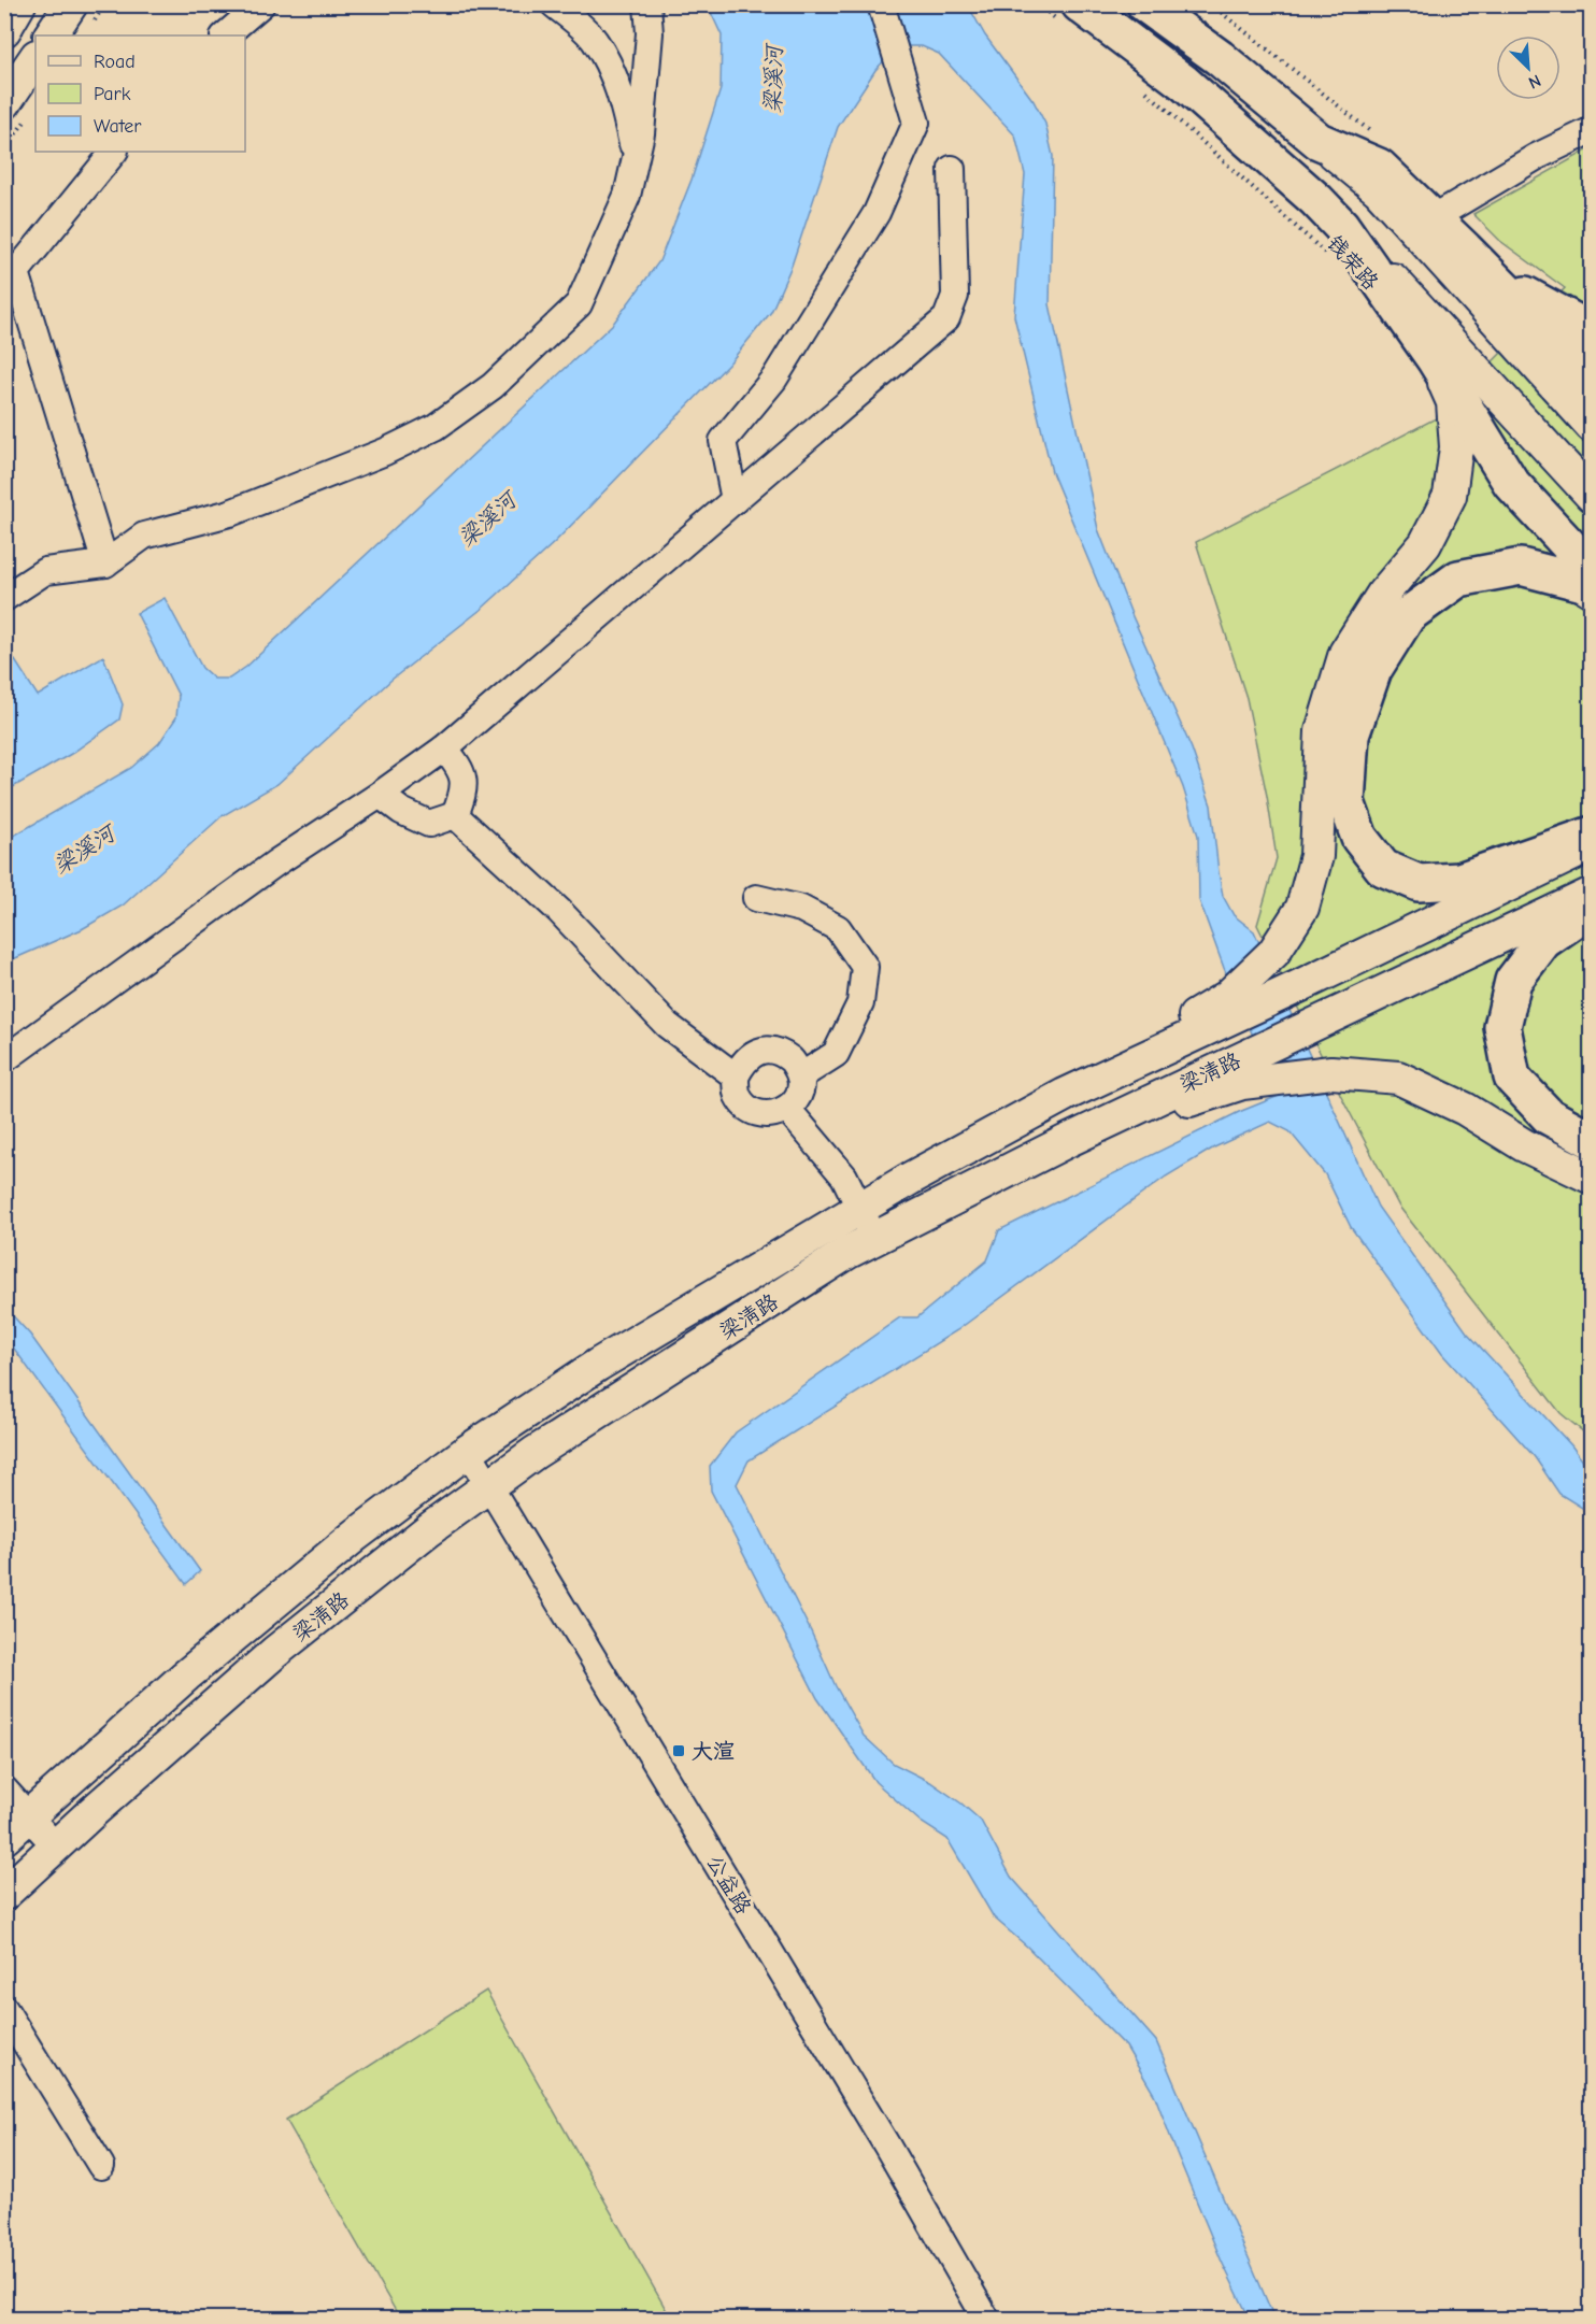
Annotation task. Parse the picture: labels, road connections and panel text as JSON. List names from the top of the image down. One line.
{"streets":{"main road":["梁清路"],"street":["公益路"],"path":["钱荣路"]},"crossings":[["梁清路","公益路"]],"water":["梁溪河"],"places":{"transit":["大渲"]},"legend":["Road","Park","Water"],"north":"bottom right"}
